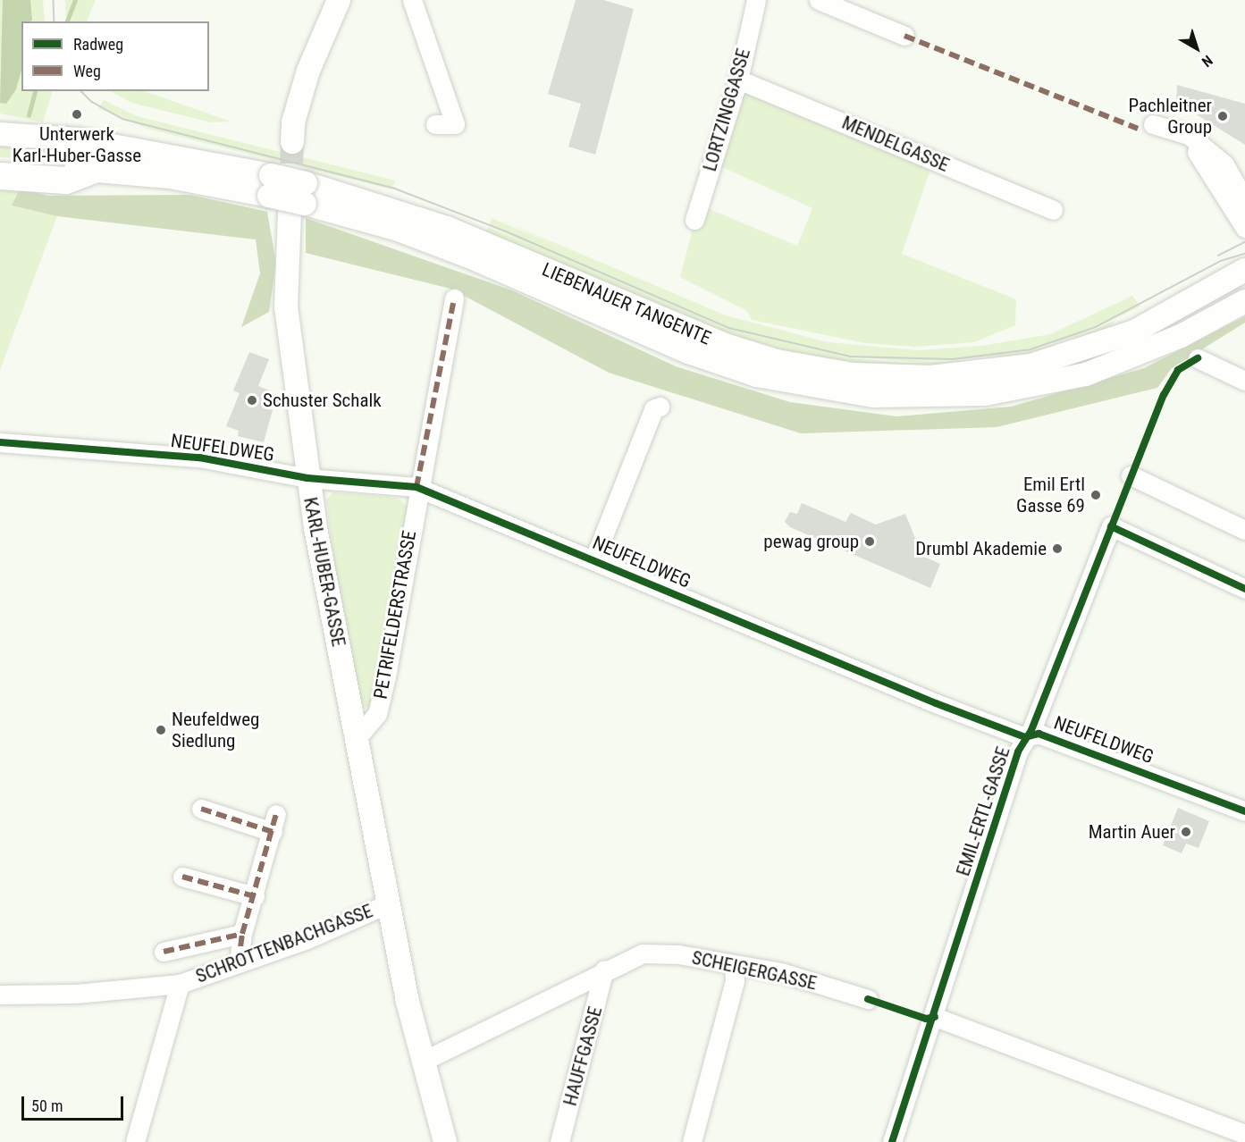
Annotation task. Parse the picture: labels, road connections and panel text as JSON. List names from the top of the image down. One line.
{"streets":{"main road":["LIEBENAUER TANGENTE","KARL-HUBER-GASSE"],"street":["LORTZINGGASSE","MENDELGASSE","NEUFELDWEG","PETRIFELDERSTRASSE","EMIL-ERTL-GASSE","SCHROTTENBACHGASSE","SCHEIGERGASSE","HAUFFGASSE"]},"crossings":[["LORTZINGGASSE","MENDELGASSE"],["LIEBENAUER TANGENTE","KARL-HUBER-GASSE"],["NEUFELDWEG","KARL-HUBER-GASSE"],["NEUFELDWEG","PETRIFELDERSTRASSE"],["NEUFELDWEG","EMIL-ERTL-GASSE"],["KARL-HUBER-GASSE","PETRIFELDERSTRASSE"],["SCHEIGERGASSE","HAUFFGASSE"]],"places":["Unterwerk Karl-Huber-Gasse","Pachleitner Group","Schuster Schalk","Emil Ertl Gasse 69","pewag group","Drumbl Akademie","Neufeldweg Siedlung","Martin Auer"],"legend":["Radweg","Weg"],"scale_bar":"50 m","north":"bottom right"}
